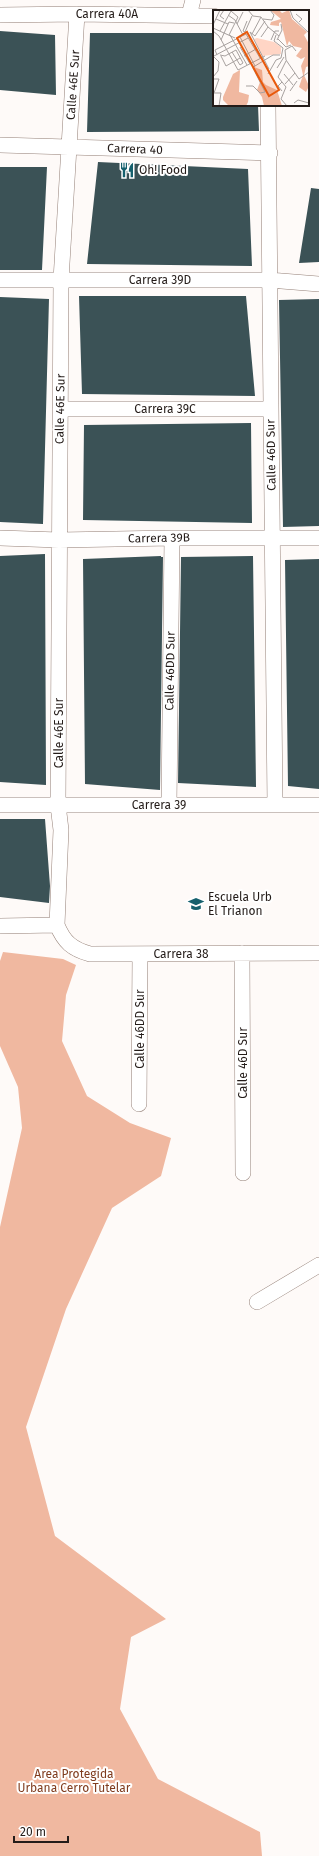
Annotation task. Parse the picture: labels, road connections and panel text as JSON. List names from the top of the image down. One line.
{"streets":{"street":["Carrera 40A","Calle 46E Sur","Carrera 40","Carrera 39D","Carrera 39C","Calle 46D Sur","Carrera 39B","Calle 46DD Sur","Carrera 39","Carrera 38"]},"crossings":[["Carrera 40A","Calle 46E Sur"],["Calle 46E Sur","Carrera 40"],["Calle 46E Sur","Carrera 39D"],["Calle 46E Sur","Carrera 39C"],["Calle 46E Sur","Carrera 39B"],["Calle 46E Sur","Carrera 39"],["Carrera 40","Calle 46D Sur"],["Carrera 39D","Calle 46D Sur"],["Carrera 39C","Calle 46D Sur"],["Calle 46D Sur","Carrera 39B"],["Calle 46D Sur","Carrera 39"],["Calle 46D Sur","Carrera 38"],["Carrera 39B","Calle 46DD Sur"],["Calle 46DD Sur","Carrera 39"],["Calle 46DD Sur","Carrera 38"]],"parks":["Area Protegida Urbana Cerro Tutelar"],"places":{"restaurant":["Oh! Food"],"school or university":["Escuela Urb El Trianon"]},"scale_bar":"20 m"}
